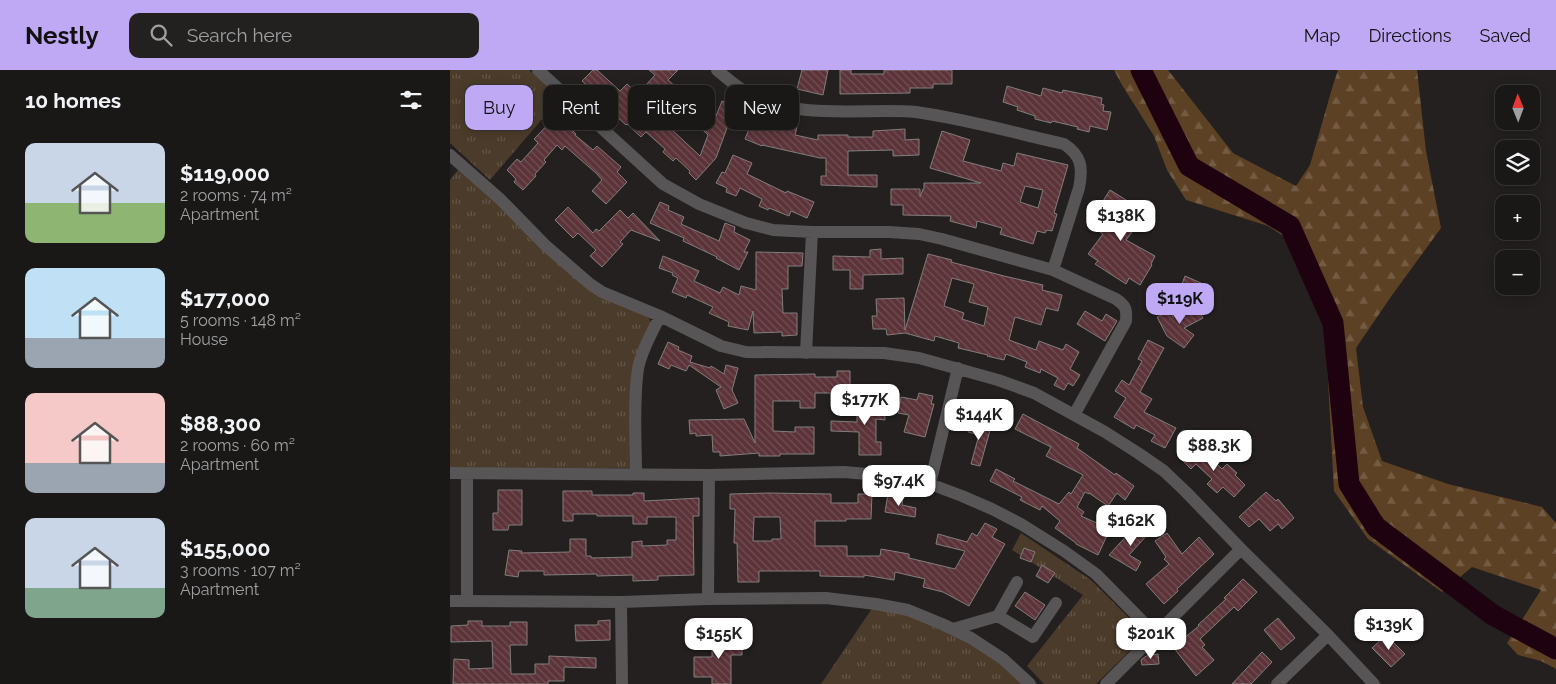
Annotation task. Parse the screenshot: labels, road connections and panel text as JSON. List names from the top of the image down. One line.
{"north":"top","page":{"header":"Nestly","search":"Search here","nav":["Map","Directions","Saved"],"heading":"10 homes","map_buttons":["+","−"],"chip":["Buy","Rent","Filters","New"],"list":[{"name":"$119,000","note":"2 rooms · 74 m² · Apartment"},{"name":"$177,000","note":"5 rooms · 148 m² · House"},{"name":"$88,300","note":"2 rooms · 60 m² · Apartment"},{"name":"$155,000","note":"3 rooms · 107 m² · Apartment"}],"price":["$138K","$119K","$177K","$144K","$88.3K","$97.4K","$162K","$139K","$155K","$201K"]}}
